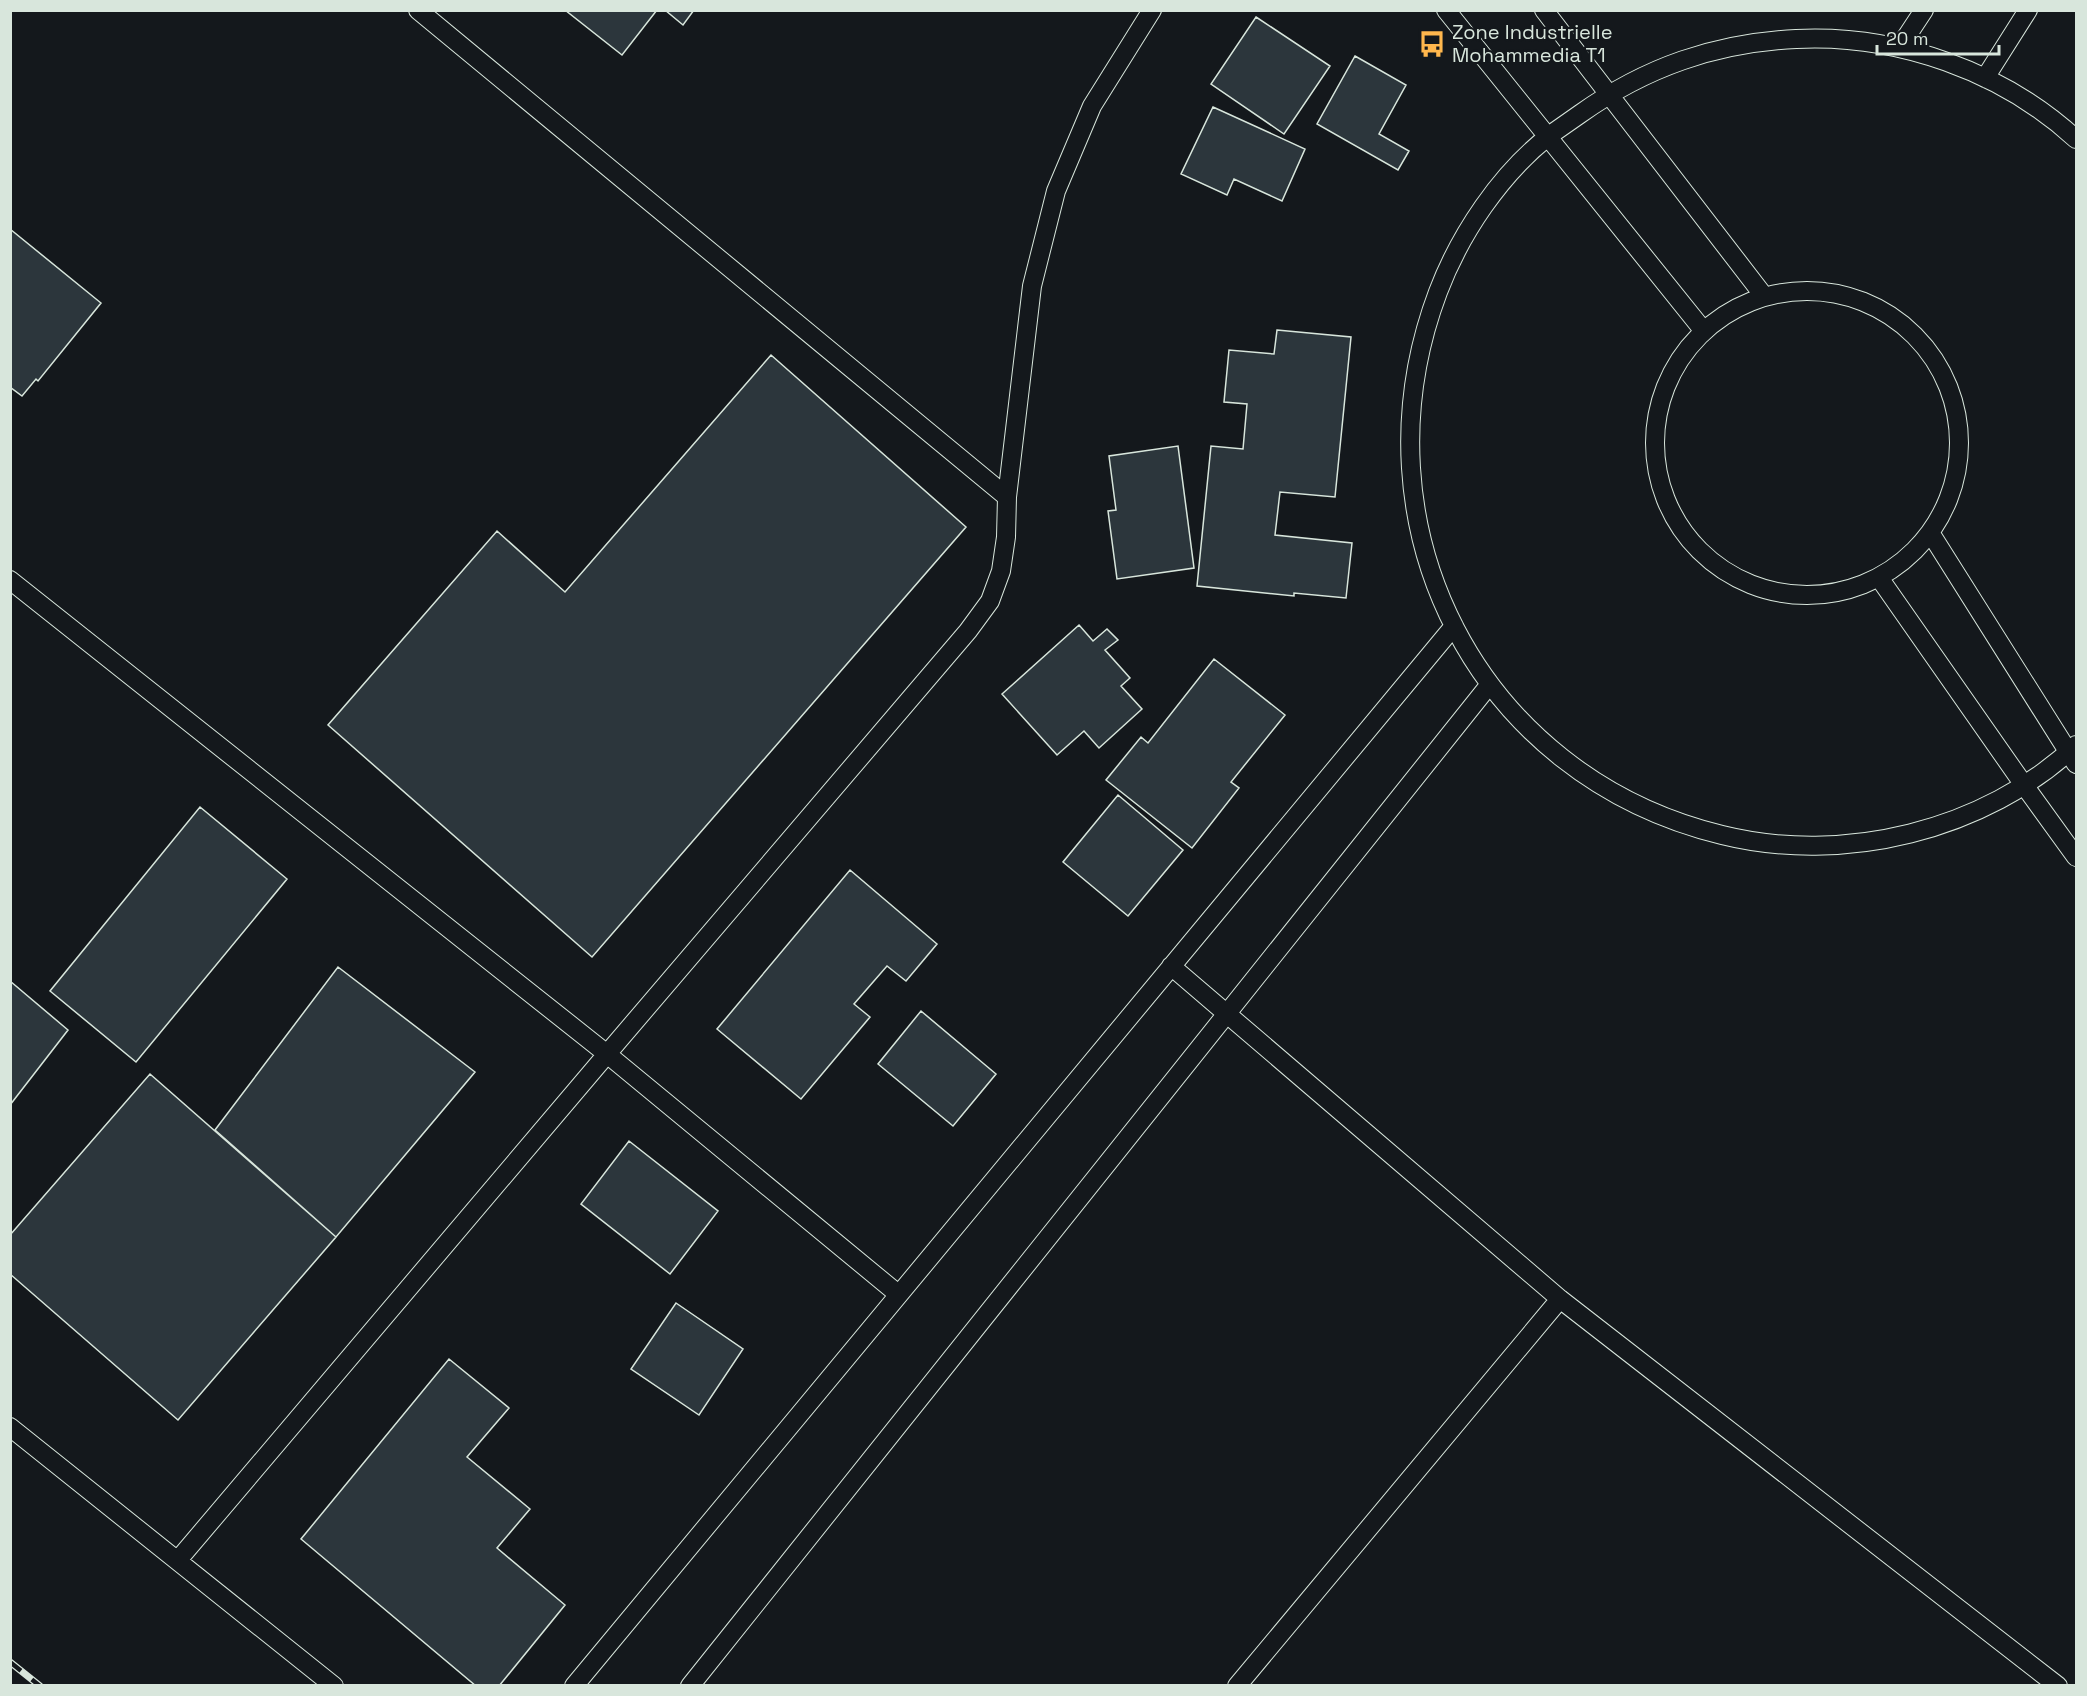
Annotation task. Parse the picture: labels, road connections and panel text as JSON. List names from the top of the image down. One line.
{"places":{"bus stop":["Zone Industrielle Mohammedia T1"]},"scale_bar":"20 m"}
